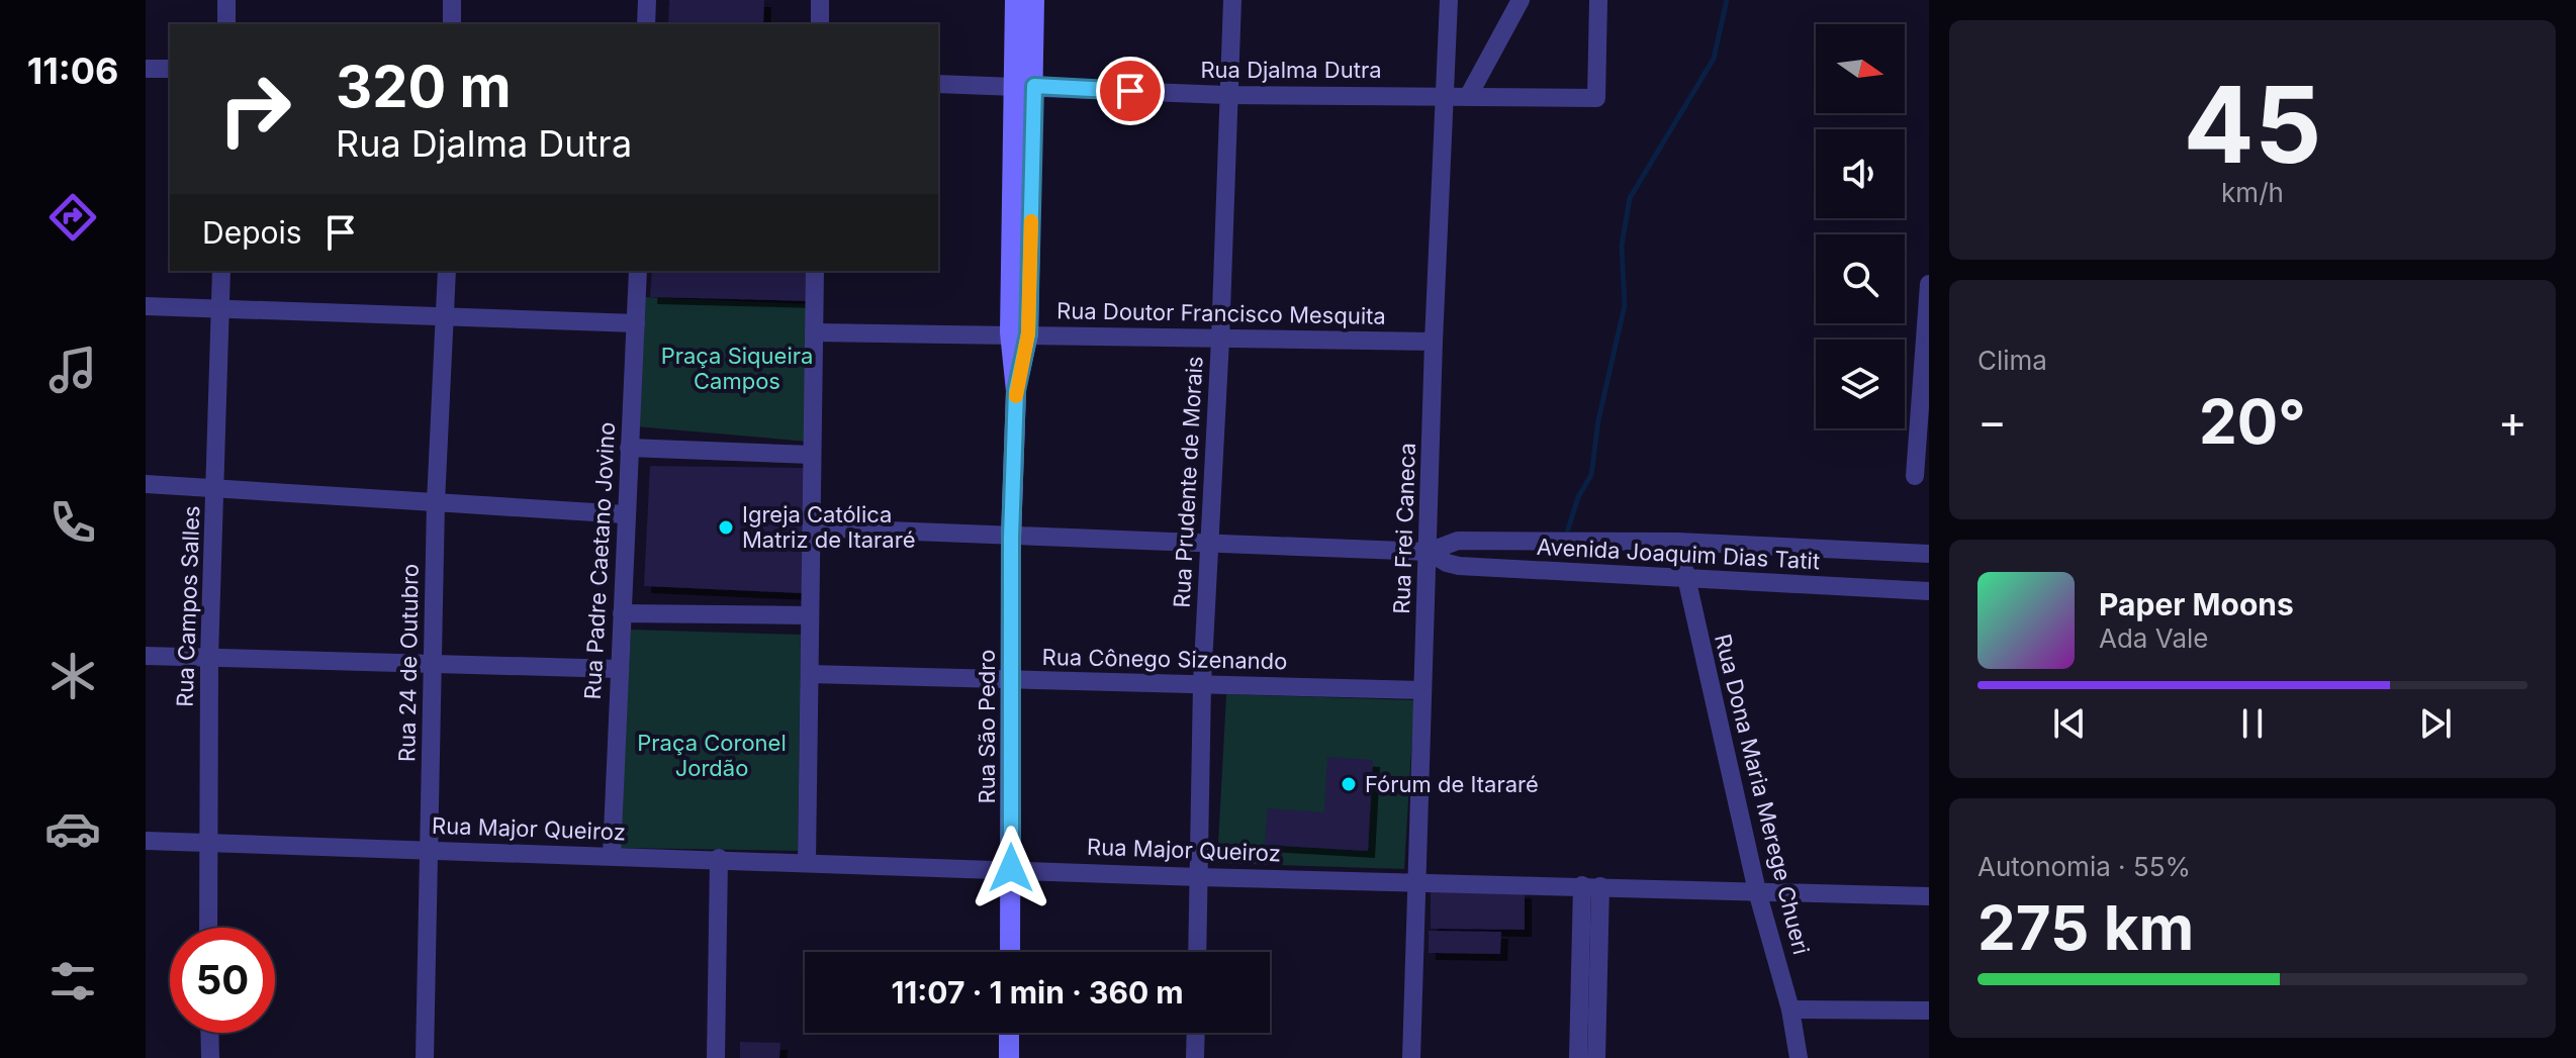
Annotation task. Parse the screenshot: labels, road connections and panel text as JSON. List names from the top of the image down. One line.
{"streets":{"main road":["Rua São Pedro"],"street":["Rua Djalma Dutra","Rua Doutor Francisco Mesquita","Rua Prudente de Morais","Rua Frei Caneca","Avenida Joaquim Dias Tatit","Rua Padre Caetano Jovino","Rua Campos Salles","Rua Cônego Sizenando","Rua 24 de Outubro","Rua Dona Maria Merege Chueri","Rua Major Queiroz"]},"crossings":[["Rua Djalma Dutra","Rua Prudente de Morais"],["Rua Djalma Dutra","Rua Frei Caneca"],["Rua Djalma Dutra","Rua São Pedro"],["Rua Doutor Francisco Mesquita","Rua Prudente de Morais"],["Rua Doutor Francisco Mesquita","Rua Frei Caneca"],["Rua Doutor Francisco Mesquita","Rua São Pedro"],["Rua Prudente de Morais","Avenida Joaquim Dias Tatit"],["Rua Prudente de Morais","Rua Cônego Sizenando"],["Rua Prudente de Morais","Rua Major Queiroz"],["Rua Frei Caneca","Avenida Joaquim Dias Tatit"],["Rua Frei Caneca","Rua Cônego Sizenando"],["Rua Frei Caneca","Rua Major Queiroz"],["Avenida Joaquim Dias Tatit","Rua São Pedro"],["Avenida Joaquim Dias Tatit","Rua Dona Maria Merege Chueri"],["Rua Padre Caetano Jovino","Rua Major Queiroz"],["Rua Campos Salles","Rua Major Queiroz"],["Rua Cônego Sizenando","Rua São Pedro"],["Rua 24 de Outubro","Rua Major Queiroz"],["Rua São Pedro","Rua Major Queiroz"],["Rua Dona Maria Merege Chueri","Rua Major Queiroz"]],"parks":["Praça Siqueira Campos","Praça Coronel Jordão"],"places":["Igreja Católica Matriz de Itararé","Fórum de Itararé"],"north":"right","page":{"tabs":"11:06","tile":[["45","km/h"],"Clima",["Autonomia · 55%","275 km"]],"turn":["320 m","Rua Djalma Dutra"],"then":"Depois","heat":["−","20°","+"],"song":["Paper Moons","Ada Vale"],"limit":"50","trip":"11:07 · 1 min · 360 m"}}
